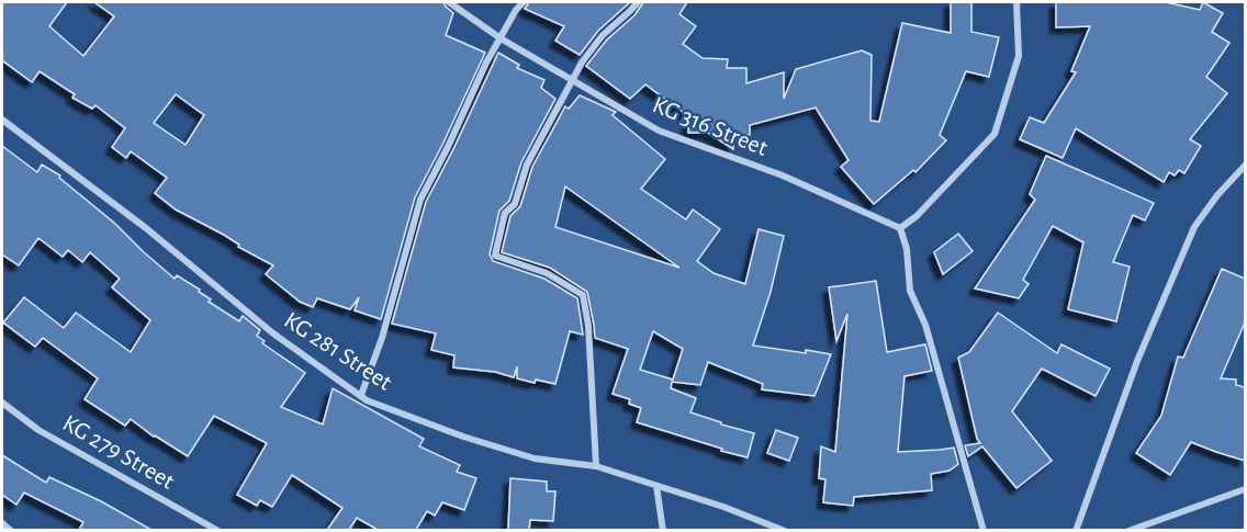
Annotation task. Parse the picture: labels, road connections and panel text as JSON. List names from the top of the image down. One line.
{"streets":{"street":["KG 316 Street","KG 281 Street","KG 279 Street"]}}
